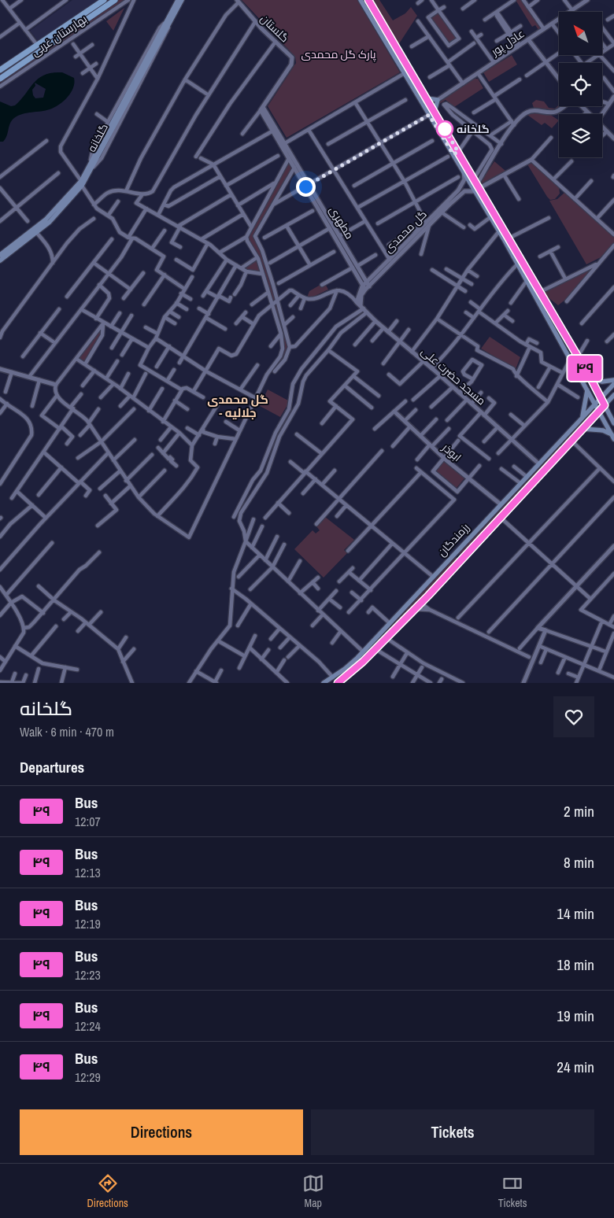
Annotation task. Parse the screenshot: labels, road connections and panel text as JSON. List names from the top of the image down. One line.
{"streets":{"main road":["بهارستان غربی","گلخانه","رزمندگان"],"street":["گلستان","عادل پور","مطهری","گل محمدی","مسجد حضرت علی","ابوذر"]},"crossings":[["گلستان","مطهری"],["مطهری","گل محمدی"],["گل محمدی","مسجد حضرت علی"],["مسجد حضرت علی","رزمندگان"],["ابوذر","رزمندگان"]],"districts":["گل محمدی - جلالیه"],"parks":["پارک گل محمدی"],"places":["گلخانه"],"lines":["bus line ۴۹"],"north":"top left","page":{"on_map":"۴۹","heading":[["گلخانه","Walk · 6 min · 470 m"],"Departures"],"list":[{"mark":"۴۹","name":"Bus","note":"12:07","value":"2 min"},{"mark":"۴۹","name":"Bus","note":"12:13","value":"8 min"},{"mark":"۴۹","name":"Bus","note":"12:19","value":"14 min"},{"mark":"۴۹","name":"Bus","note":"12:23","value":"18 min"},{"mark":"۴۹","name":"Bus","note":"12:24","value":"19 min"},{"mark":"۴۹","name":"Bus","note":"12:29","value":"24 min"}],"buttons":["Directions","Tickets"],"tabs":["Directions","Map","Tickets"]}}
